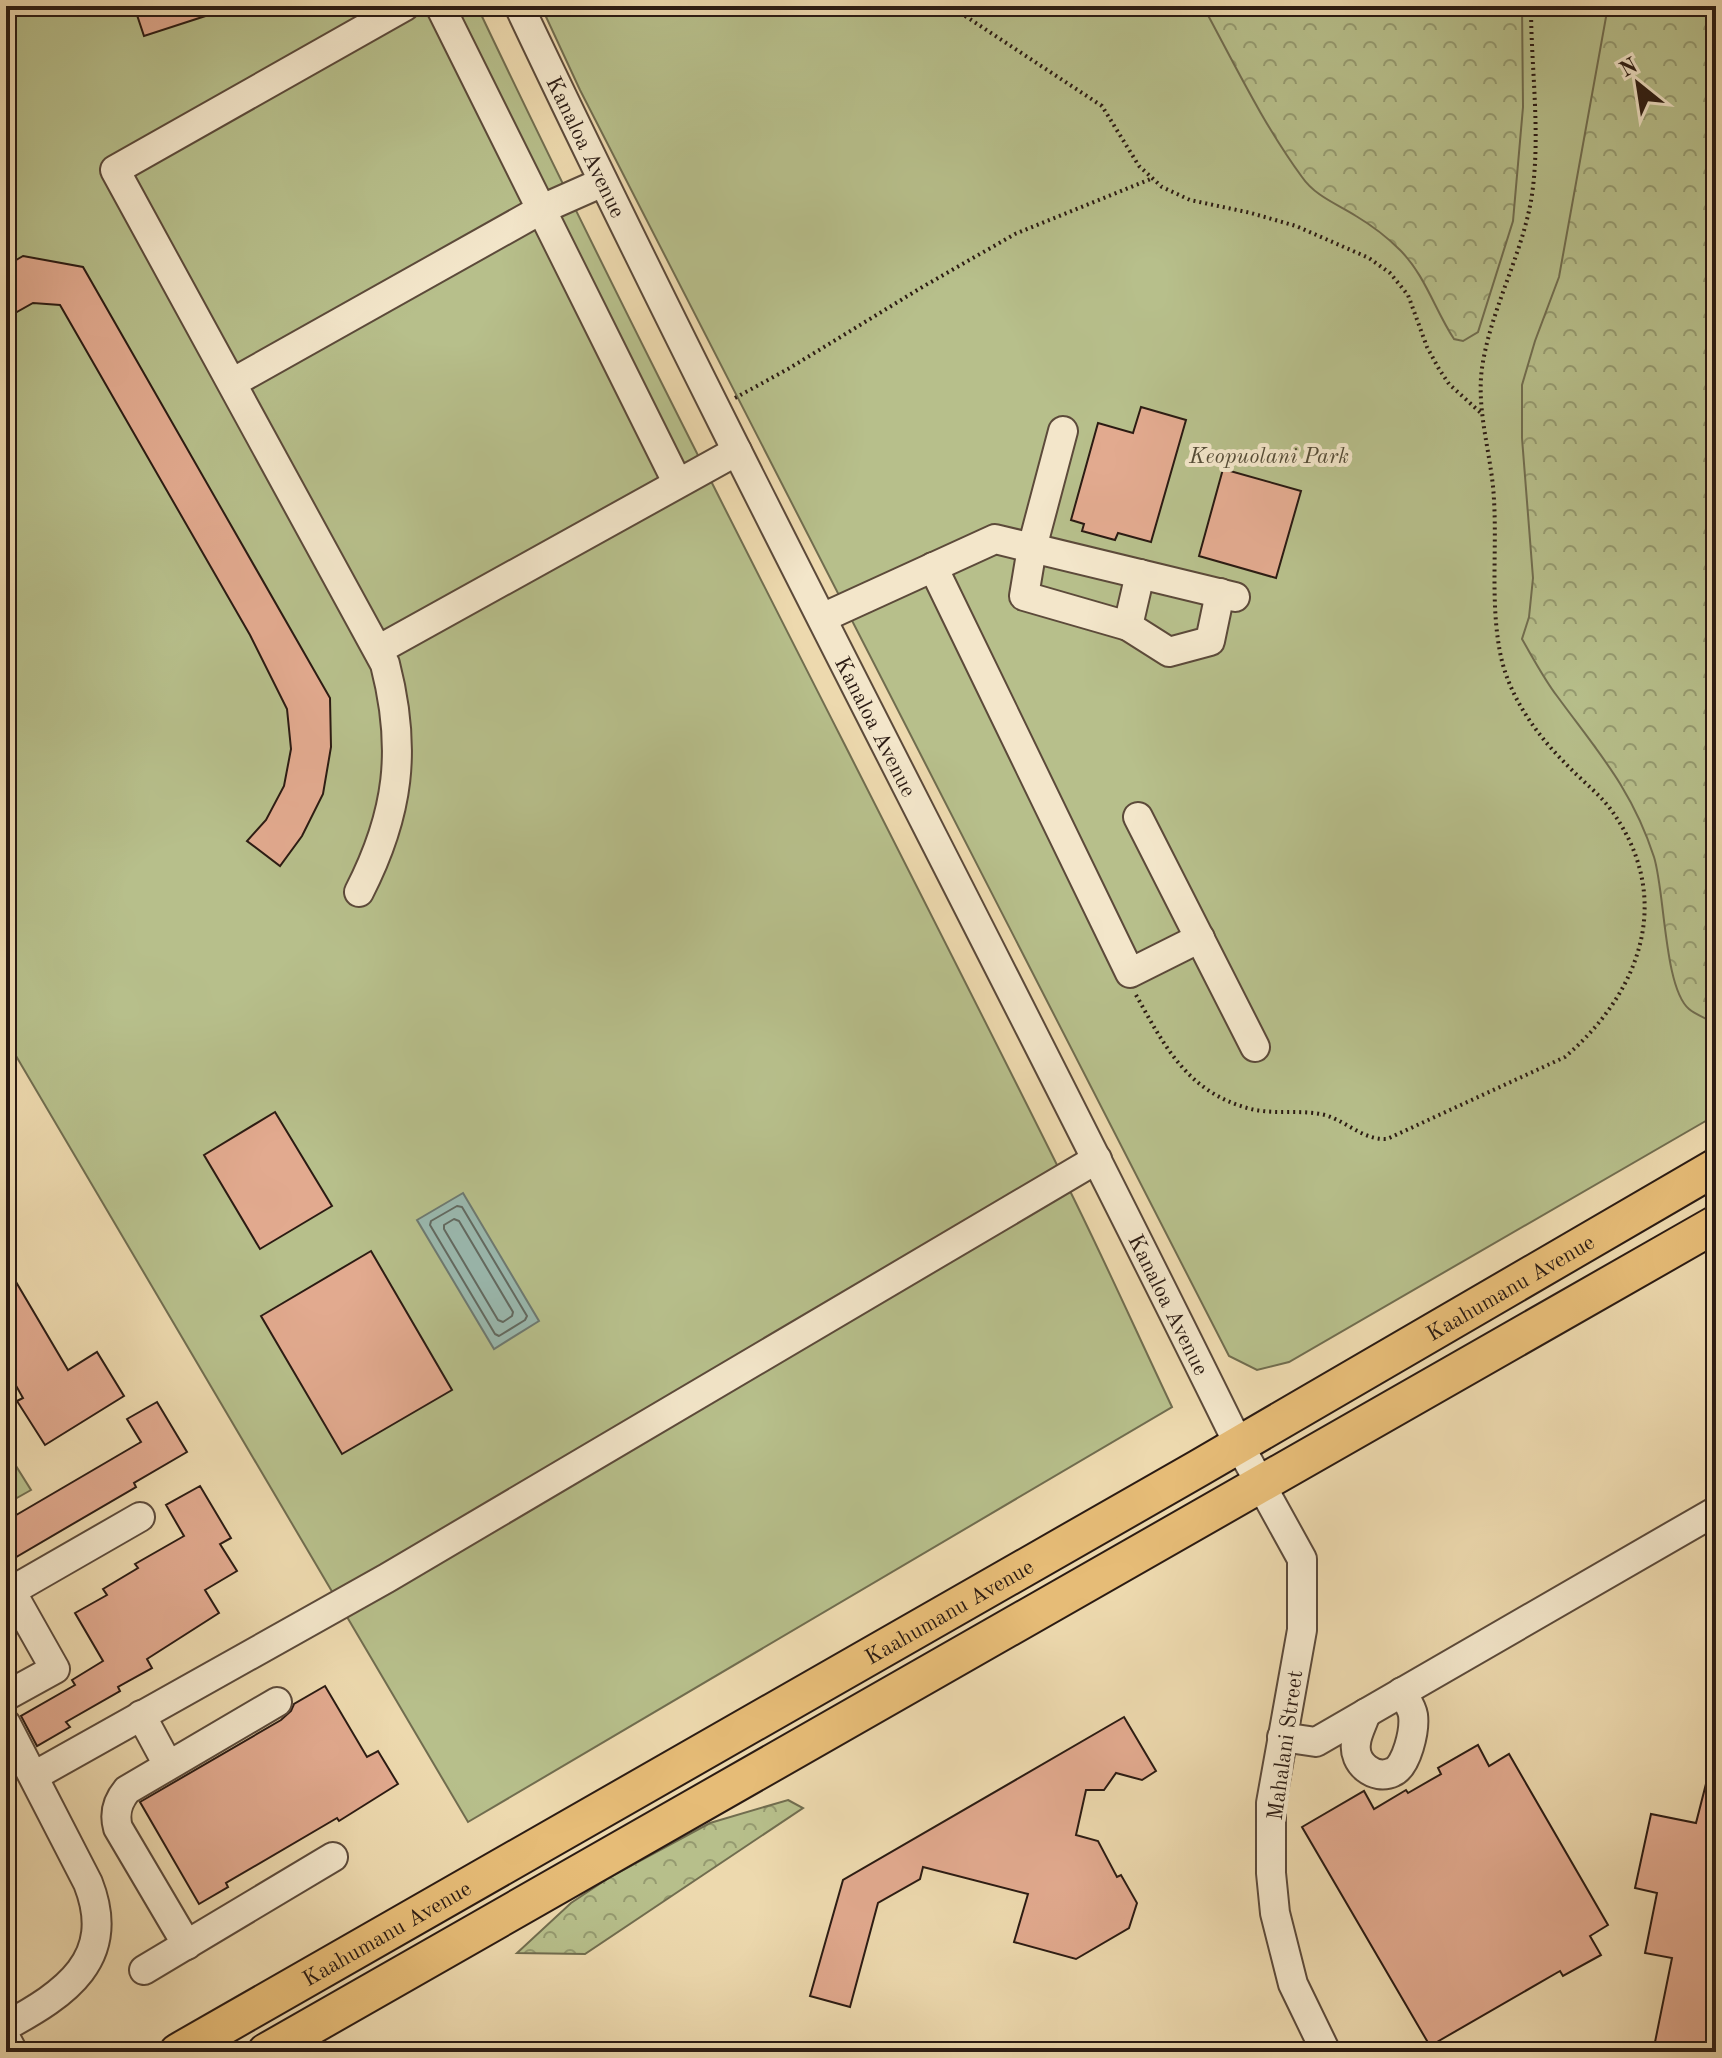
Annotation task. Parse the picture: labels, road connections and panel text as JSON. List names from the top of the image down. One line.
{"streets":{"main road":["Kaahumanu Avenue"],"street":["Kanaloa Avenue","Mahalani Street"]},"crossings":[["Kanaloa Avenue","Kaahumanu Avenue"],["Kanaloa Avenue","Mahalani Street"],["Kaahumanu Avenue","Mahalani Street"]],"parks":["Keopuolani Park"],"north":"top left"}
